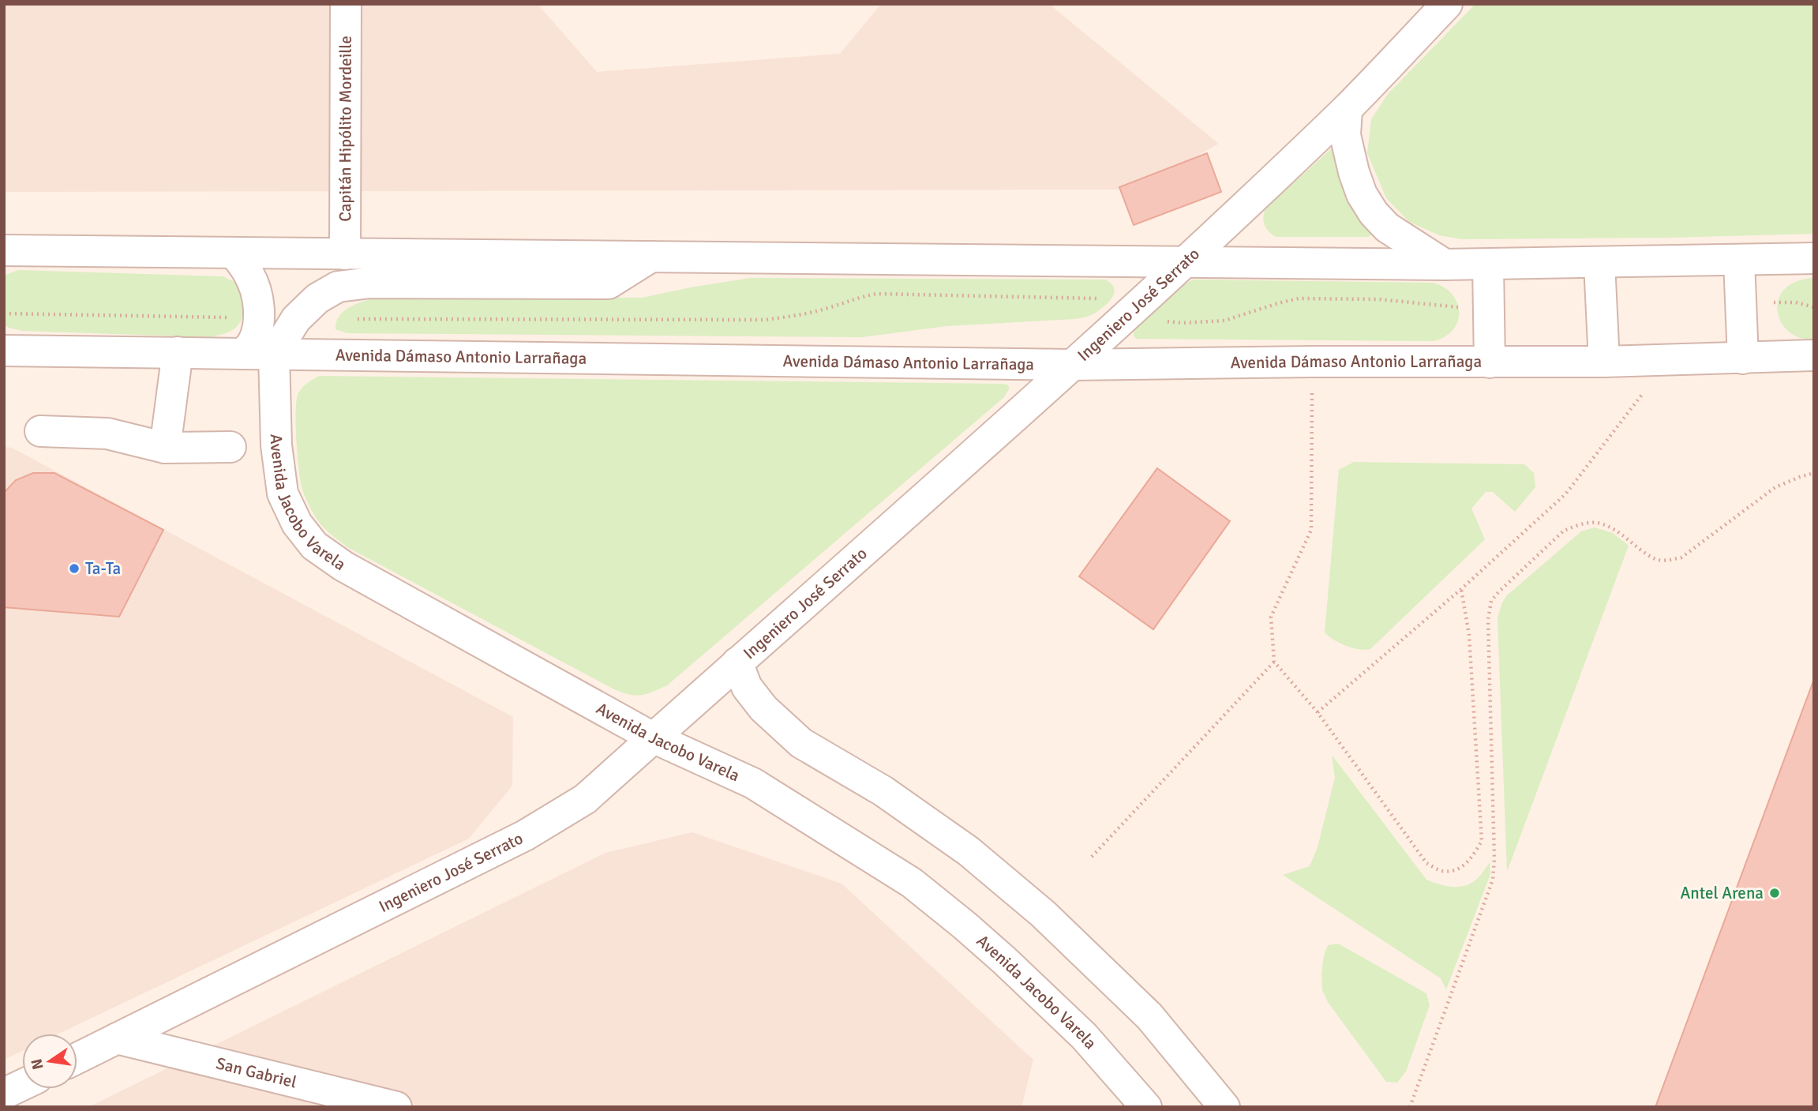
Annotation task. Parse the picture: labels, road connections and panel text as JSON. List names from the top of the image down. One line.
{"streets":{"street":["Capitán Hipólito Mordeille","Ingeniero José Serrato","Avenida Dámaso Antonio Larrañaga","Avenida Jacobo Varela","San Gabriel"]},"crossings":[["Ingeniero José Serrato","Avenida Dámaso Antonio Larrañaga"],["Ingeniero José Serrato","Avenida Jacobo Varela"],["Ingeniero José Serrato","San Gabriel"],["Avenida Dámaso Antonio Larrañaga","Avenida Jacobo Varela"]],"places":["Ta-Ta","Antel Arena"],"north":"left"}
